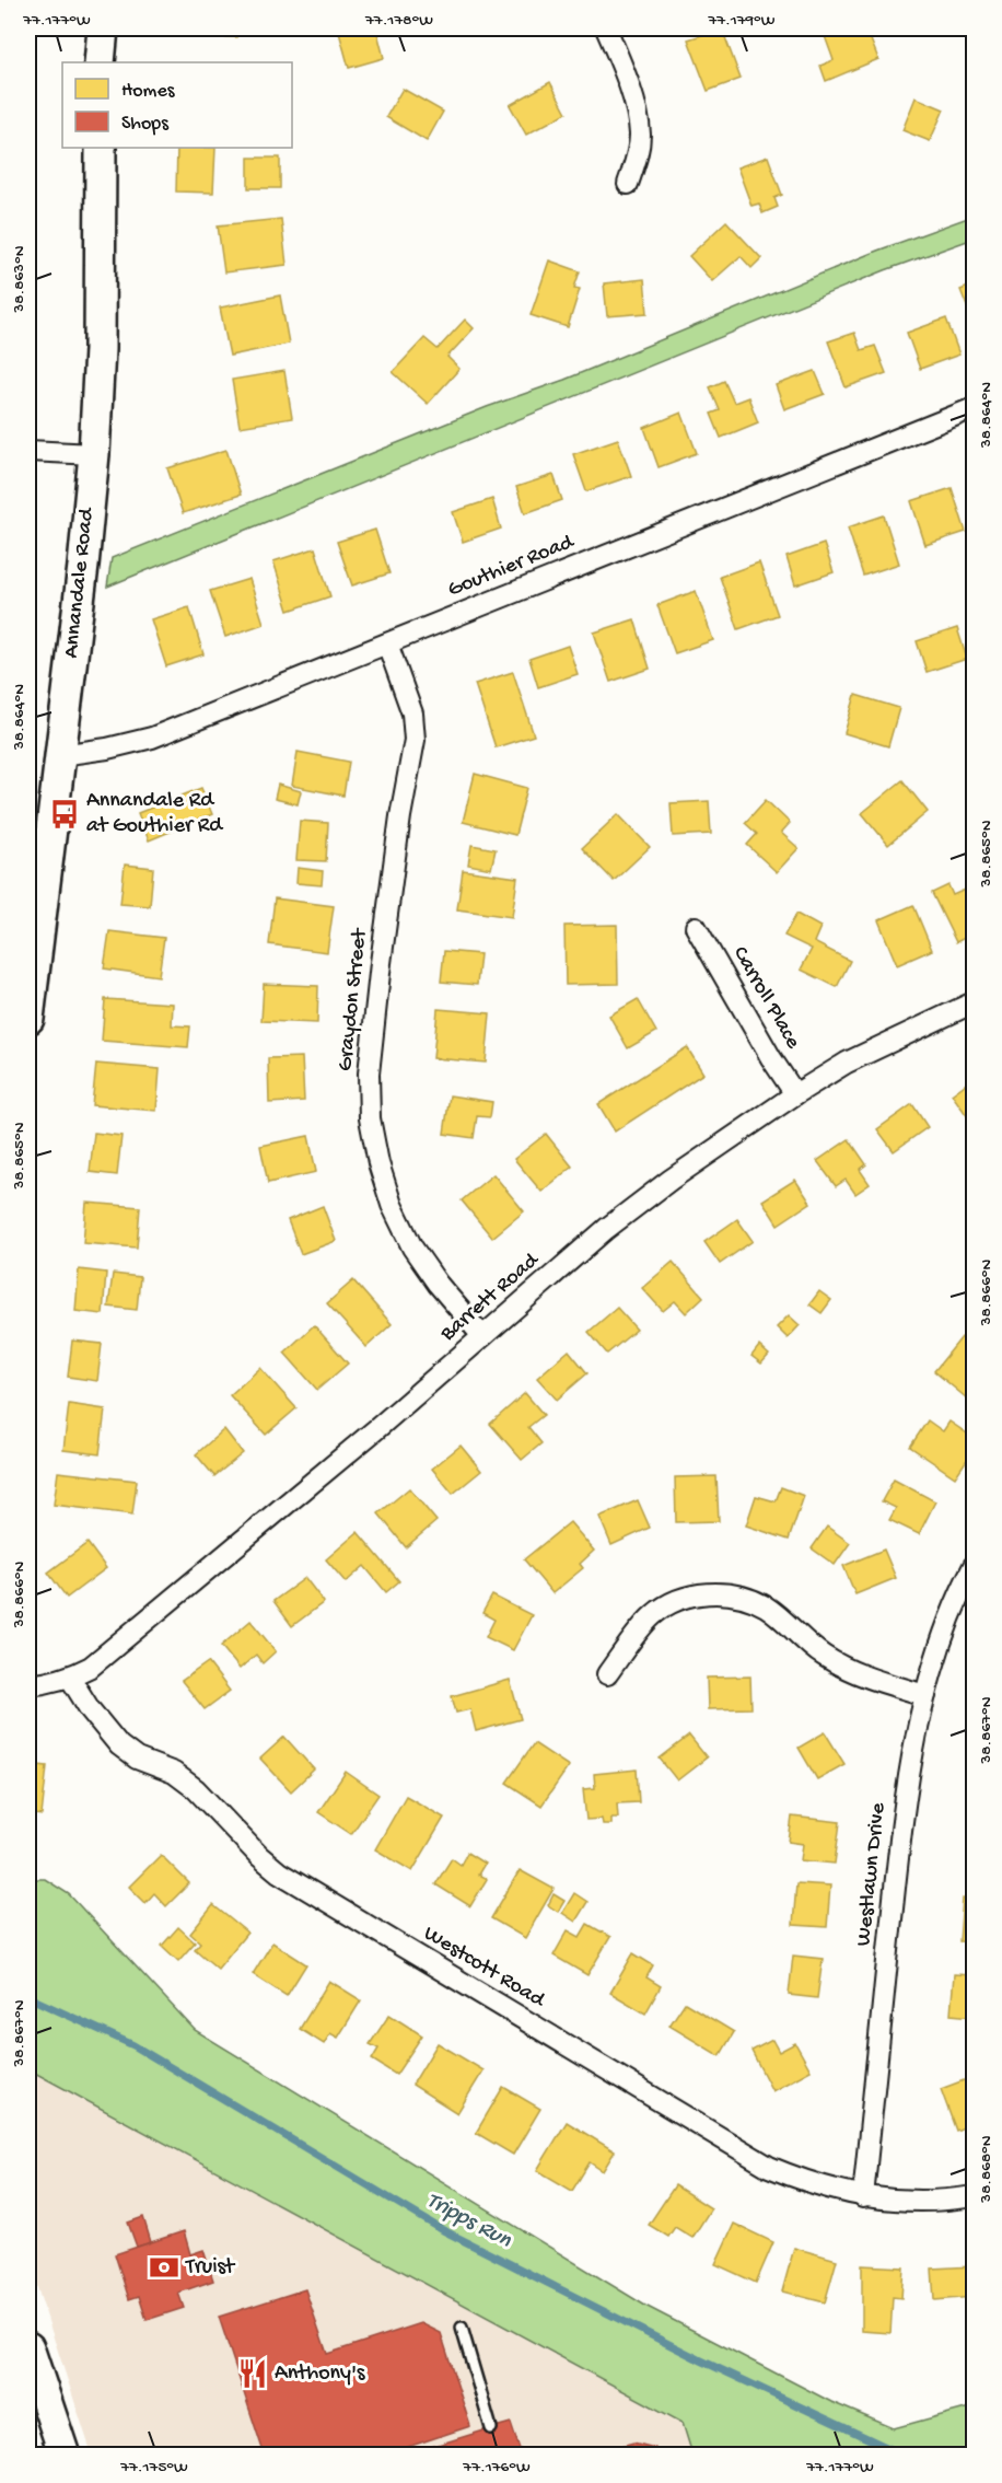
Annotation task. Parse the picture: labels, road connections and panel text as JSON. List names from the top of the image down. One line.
{"streets":{"main road":["Annandale Road"],"street":["Gouthier Road","Carroll Place","Graydon Street","Barrett Road","Westlawn Drive","Westcott Road"]},"crossings":[["Gouthier Road","Annandale Road"],["Gouthier Road","Graydon Street"],["Carroll Place","Barrett Road"],["Graydon Street","Barrett Road"],["Barrett Road","Westcott Road"],["Westlawn Drive","Westcott Road"]],"water":["Tripps Run"],"places":{"bus stop":["Annandale Rd at Gouthier Rd"],"bank":["Truist"],"restaurant":["Anthony's"]},"legend":["Homes","Shops"],"coordinates":["77.177°W","77.178°W","77.179°W","38.863°N","38.864°N","38.865°N","38.866°N","38.867°N","38.868°N","77.175°W","77.176°W"]}
